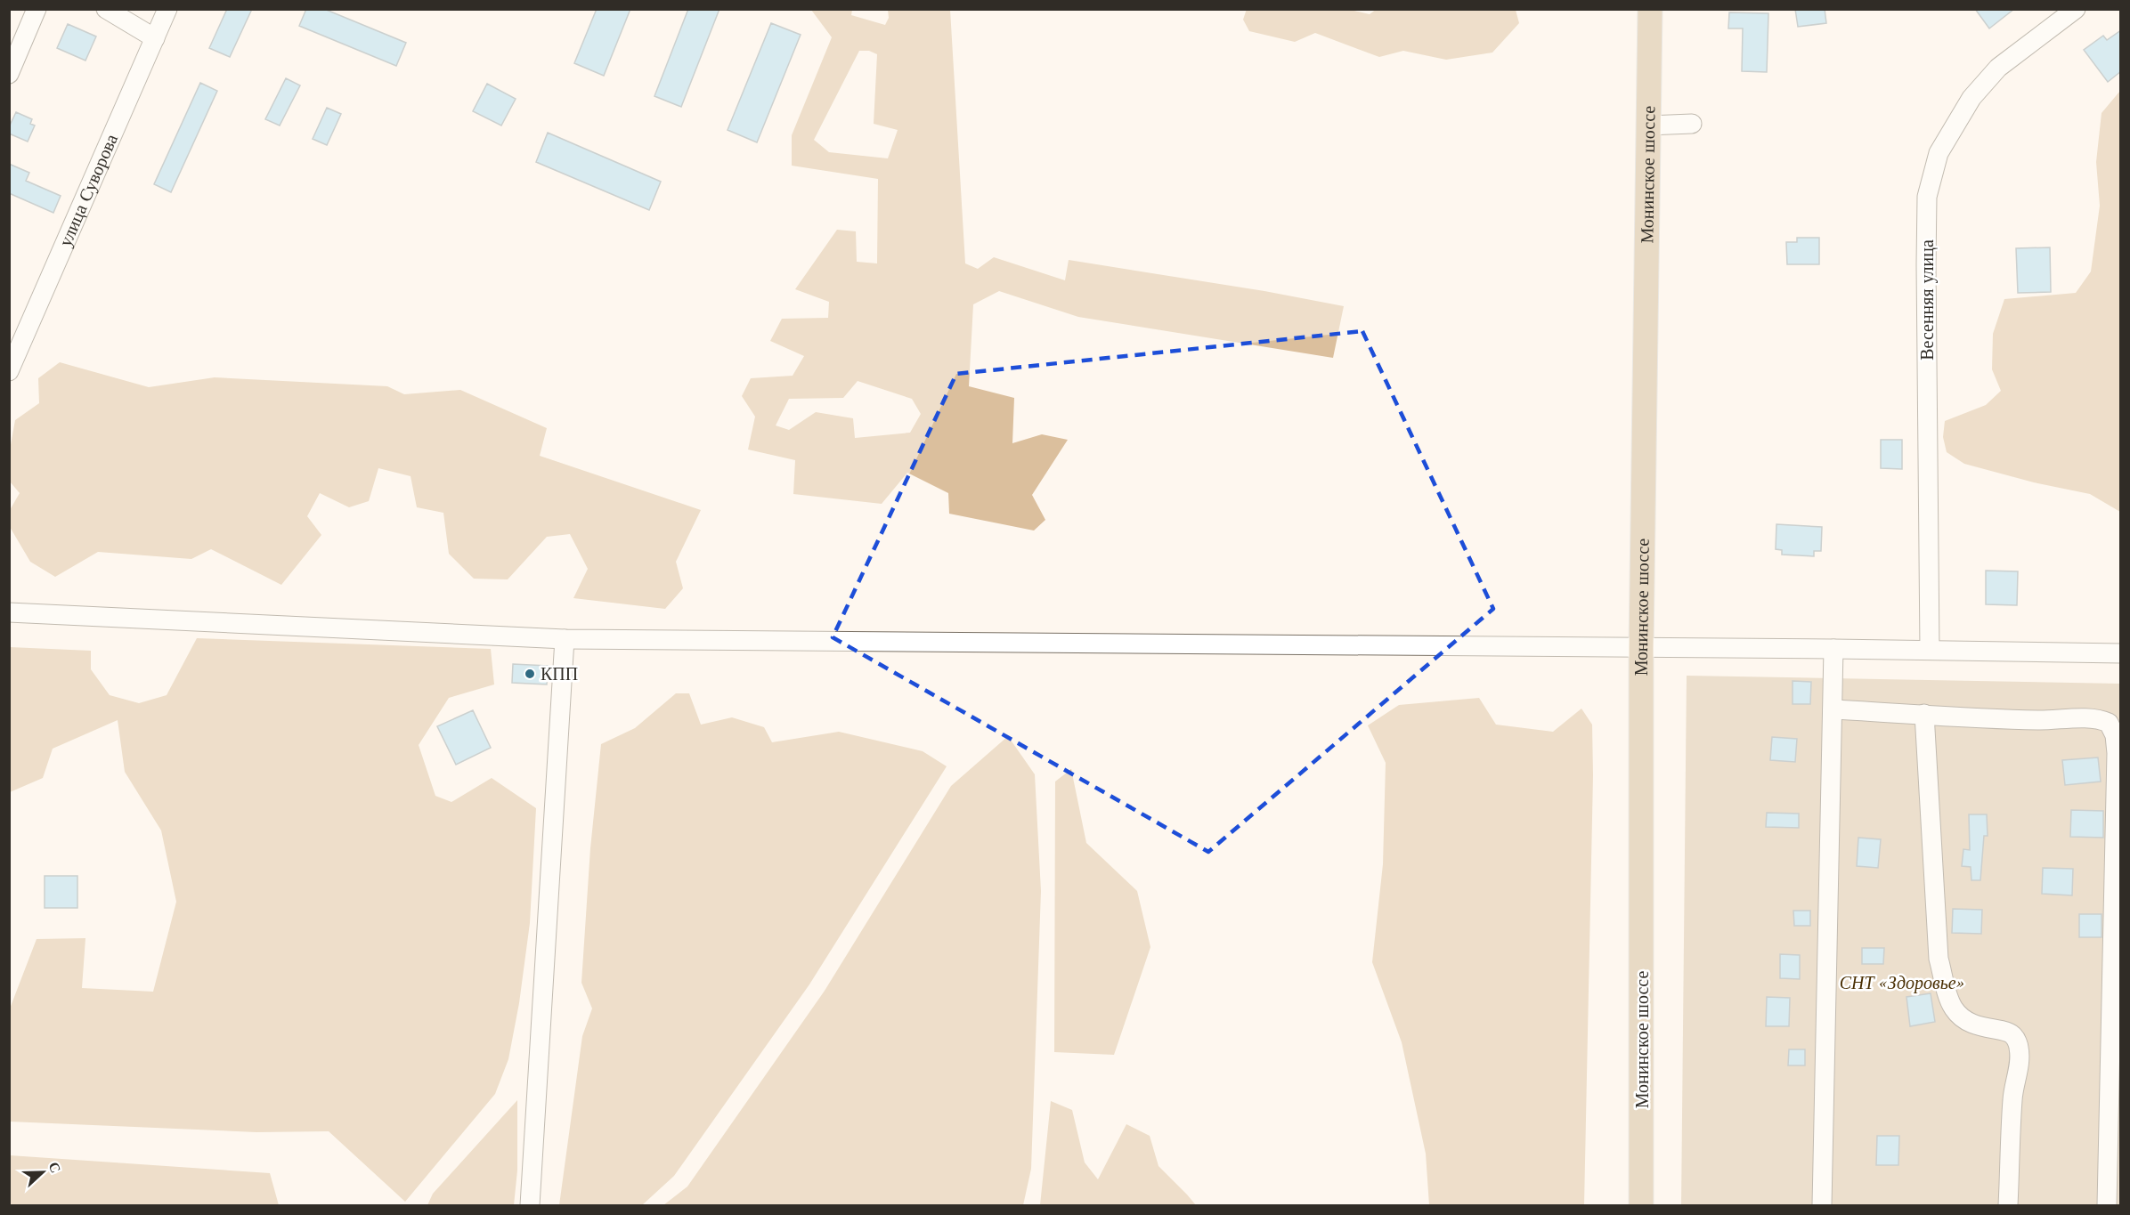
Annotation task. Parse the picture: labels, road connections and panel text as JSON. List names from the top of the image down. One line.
{"streets":{"main road":["Монинское шоссе"],"street":["улица Суворова","Весенняя улица"]},"parks":["СНТ «Здоровье»"],"places":["КПП"],"north":"right"}
